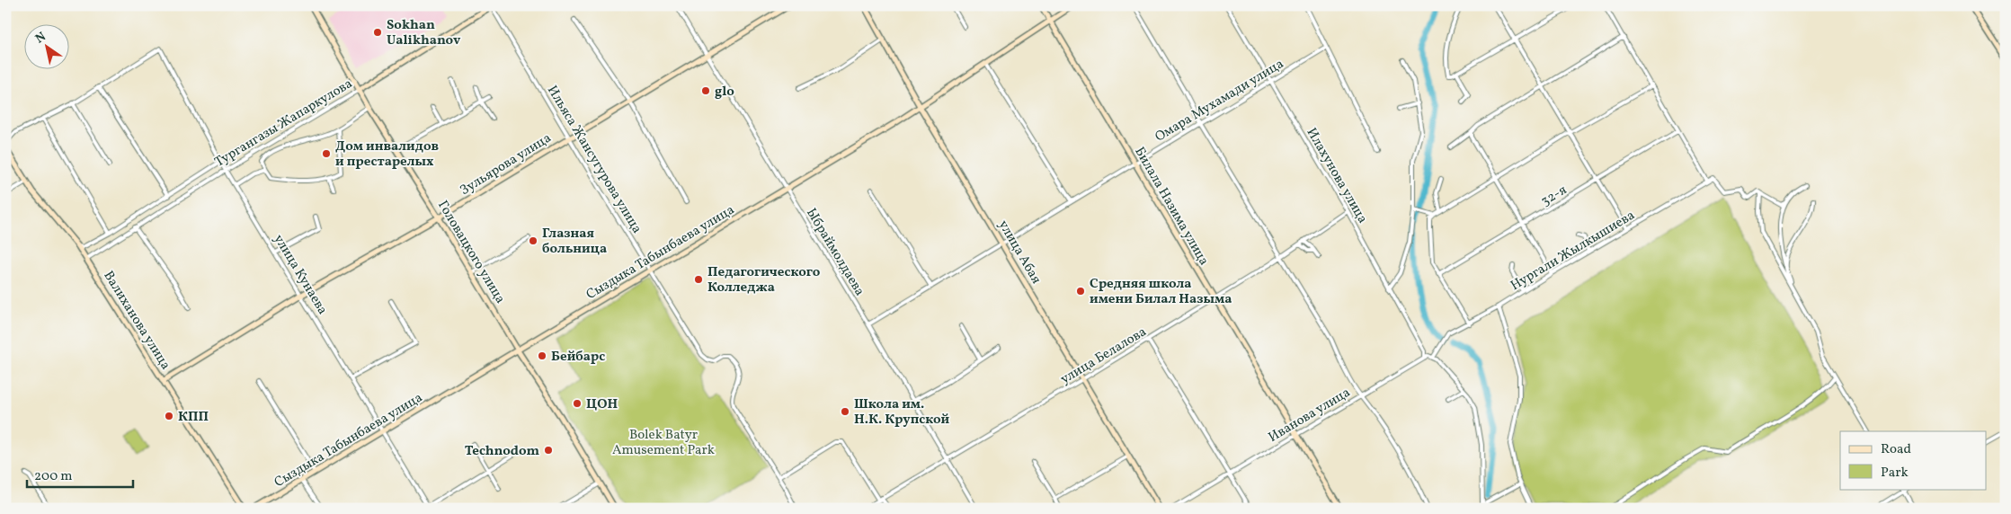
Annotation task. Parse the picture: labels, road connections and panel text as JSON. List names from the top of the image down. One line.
{"streets":{"street":["Омара Мухамади улица","Тургангазы Жапаркулова","Ильяса Жансугурова улица","Зульярова улица","Илахунова улица","32-я","Билала Назима улица","Нургали Жылкышиева","Головацкого улица","Сыздыка Табынбаева улица","Ыбраймолдаева","улица Абая","улица Кунаева","Валиханова улица","улица Белалова","Иванова улица"]},"crossings":[["Омара Мухамади улица","Илахунова улица"],["Омара Мухамади улица","Билала Назима улица"],["Омара Мухамади улица","Ыбраймолдаева"],["Омара Мухамади улица","улица Абая"],["Тургангазы Жапаркулова","Ильяса Жансугурова улица"],["Тургангазы Жапаркулова","Головацкого улица"],["Тургангазы Жапаркулова","улица Кунаева"],["Тургангазы Жапаркулова","Валиханова улица"],["Ильяса Жансугурова улица","Зульярова улица"],["Ильяса Жансугурова улица","Сыздыка Табынбаева улица"],["Зульярова улица","Головацкого улица"],["Зульярова улица","Ыбраймолдаева"],["Зульярова улица","улица Кунаева"],["Зульярова улица","Валиханова улица"],["Илахунова улица","улица Белалова"],["Илахунова улица","Иванова улица"],["Билала Назима улица","Сыздыка Табынбаева улица"],["Билала Назима улица","улица Белалова"],["Билала Назима улица","Иванова улица"],["Головацкого улица","Сыздыка Табынбаева улица"],["Сыздыка Табынбаева улица","Ыбраймолдаева"],["Сыздыка Табынбаева улица","улица Абая"],["Сыздыка Табынбаева улица","улица Кунаева"],["Ыбраймолдаева","улица Белалова"],["улица Абая","улица Белалова"]],"parks":["Bolek Batyr Amusement Park"],"places":["Sokhan Ualikhanov","glo","Дом инвалидов и престарелых","Глазная больница","Педагогического Колледжа","Средняя школа имени Билал Назыма","Бейбарс","ЦОН","Школа им. Н.К. Крупской","КПП","Technodom"],"legend":["Road","Park"],"scale_bar":"200 m","north":"top left"}
